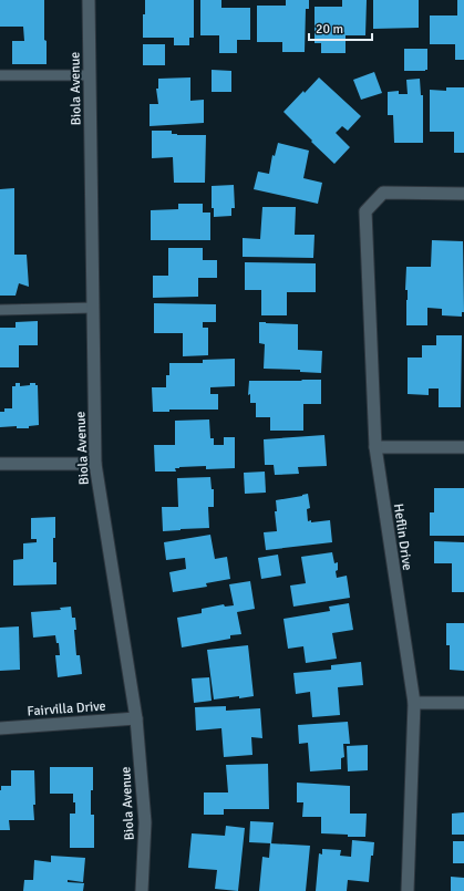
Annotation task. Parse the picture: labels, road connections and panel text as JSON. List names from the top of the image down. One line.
{"streets":{"street":["Biola Avenue","Heflin Drive","Fairvilla Drive"]},"crossings":[["Biola Avenue","Fairvilla Drive"]],"scale_bar":"20 m"}
